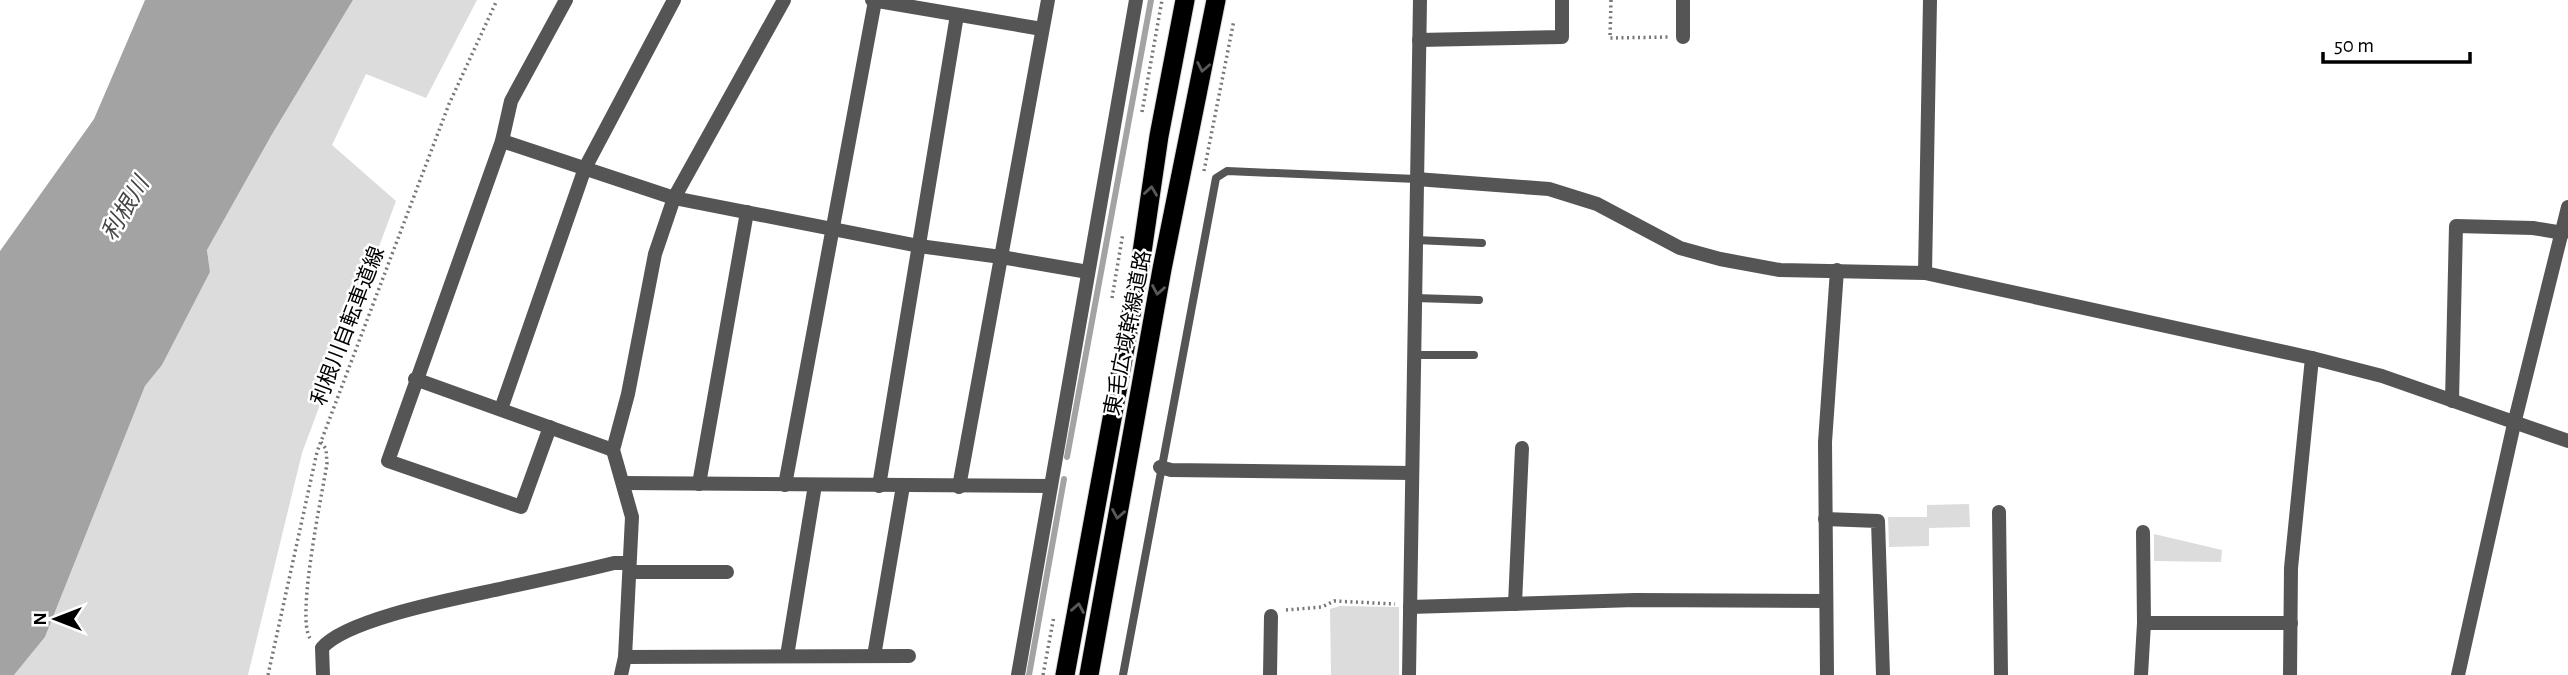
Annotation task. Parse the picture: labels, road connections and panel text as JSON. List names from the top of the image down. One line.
{"streets":{"highway":["東毛広域幹線道路"],"path":["利根川自転車道線"]},"water":["利根川"],"scale_bar":"50 m","north":"left"}
